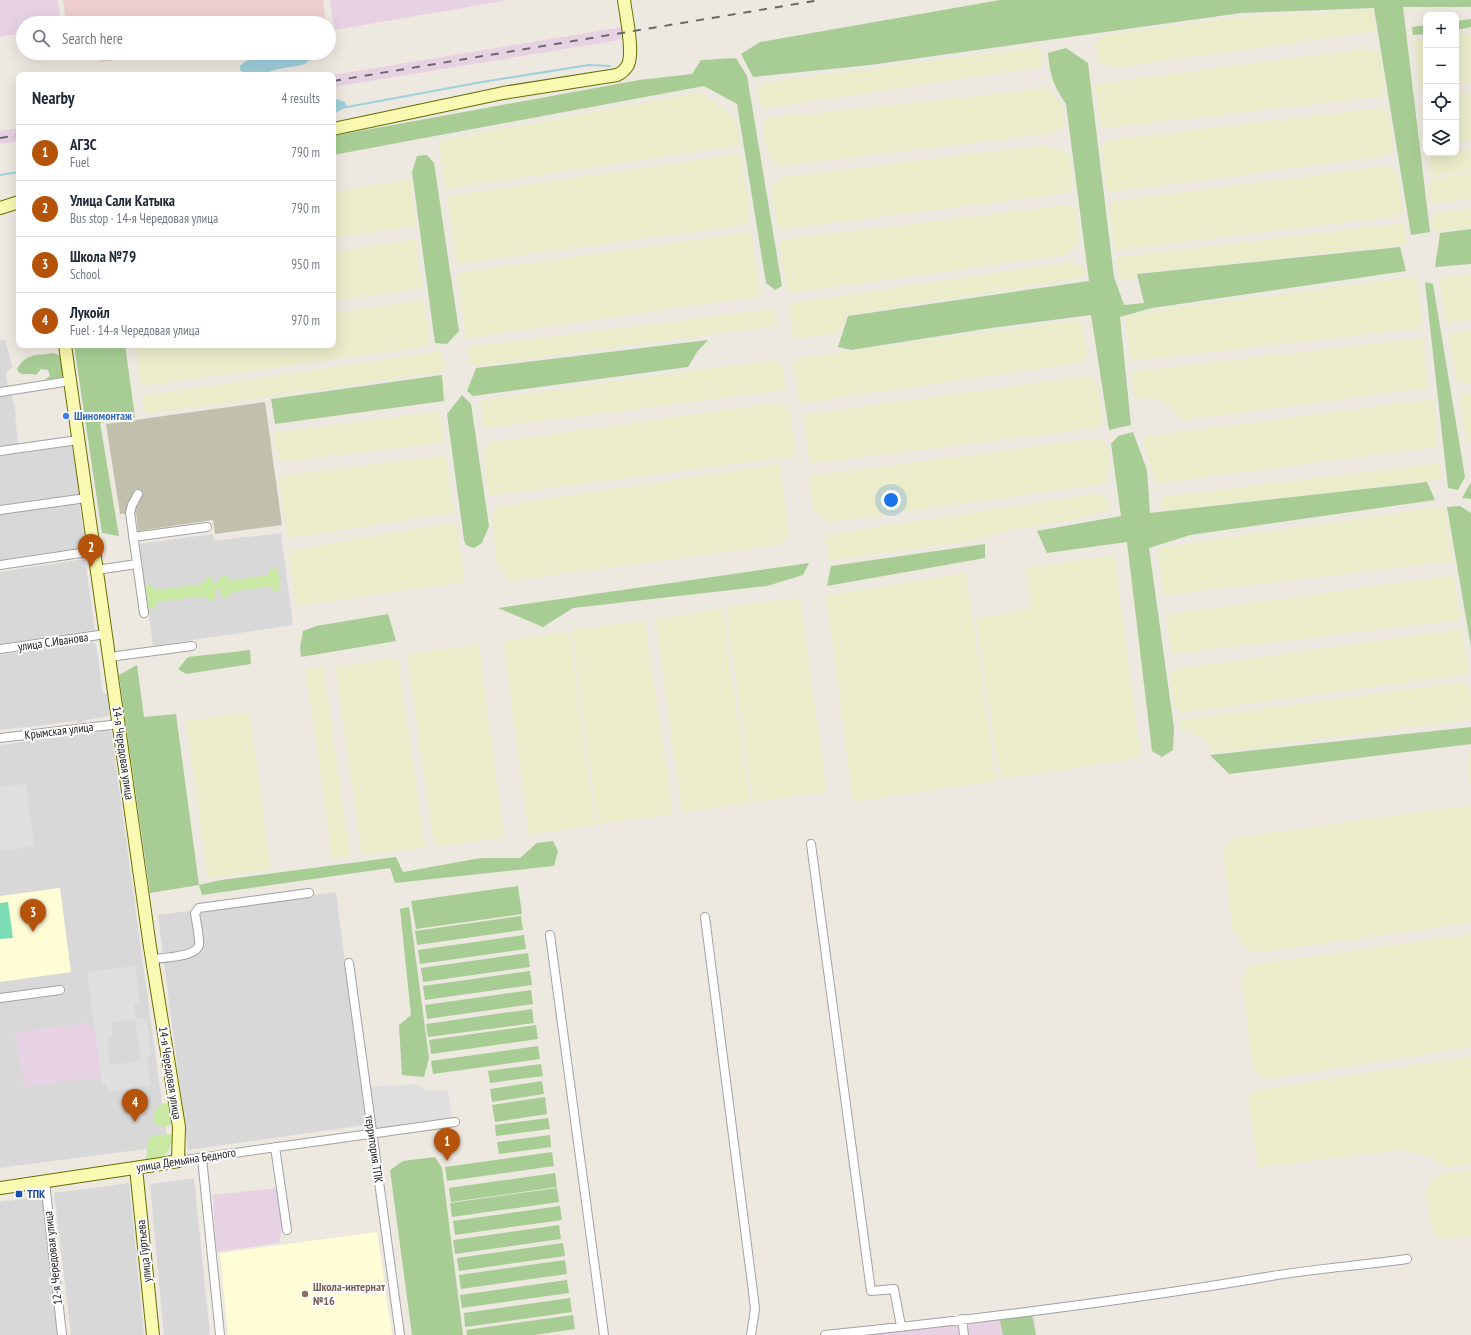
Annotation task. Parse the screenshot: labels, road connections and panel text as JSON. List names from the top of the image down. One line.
{"streets":{"main road":["14-я Чередовая улица","улица Демьяна Бедного","улица Гуртьева"],"street":["улица С.Иванова","Крымская улица","территория ТПК","12-я Чередовая улица"]},"crossings":[["улица С.Иванова","14-я Чередовая улица"],["Крымская улица","14-я Чередовая улица"],["14-я Чередовая улица","улица Демьяна Бедного"],["территория ТПК","улица Демьяна Бедного"],["улица Демьяна Бедного","улица Гуртьева"],["улица Демьяна Бедного","12-я Чередовая улица"]],"places":{"other":["Шиномонтаж","Школа-интернат №16"],"transit":["ТПК"]},"page":{"map_buttons":["+","−"],"search":"Search here","heading":["Nearby","4 results"],"list":[{"mark":"1","name":"АГЗС","note":"Fuel","value":"790 m"},{"mark":"2","name":"Улица Сали Катыка","note":"Bus stop · 14-я Чередовая улица","value":"790 m"},{"mark":"3","name":"Школа №79","note":"School","value":"950 m"},{"mark":"4","name":"Лукойл","note":"Fuel · 14-я Чередовая улица","value":"970 m"}],"pins":["2","3","4","1"]}}
